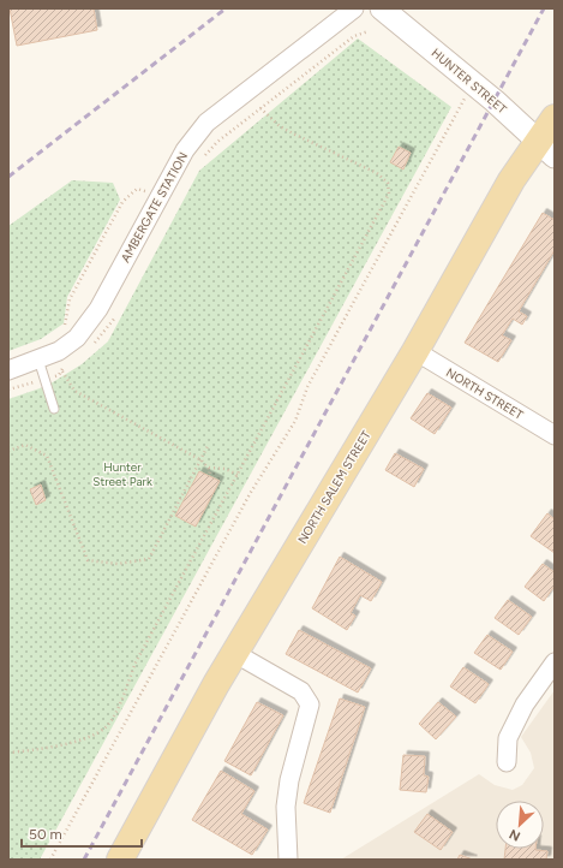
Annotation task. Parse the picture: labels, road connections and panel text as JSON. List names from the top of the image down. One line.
{"streets":{"main road":["NORTH SALEM STREET"],"street":["HUNTER STREET","AMBERGATE STATION","NORTH STREET"]},"crossings":[["HUNTER STREET","NORTH SALEM STREET"],["NORTH STREET","NORTH SALEM STREET"]],"parks":["Hunter Street Park"],"scale_bar":"50 m","north":"bottom left"}
